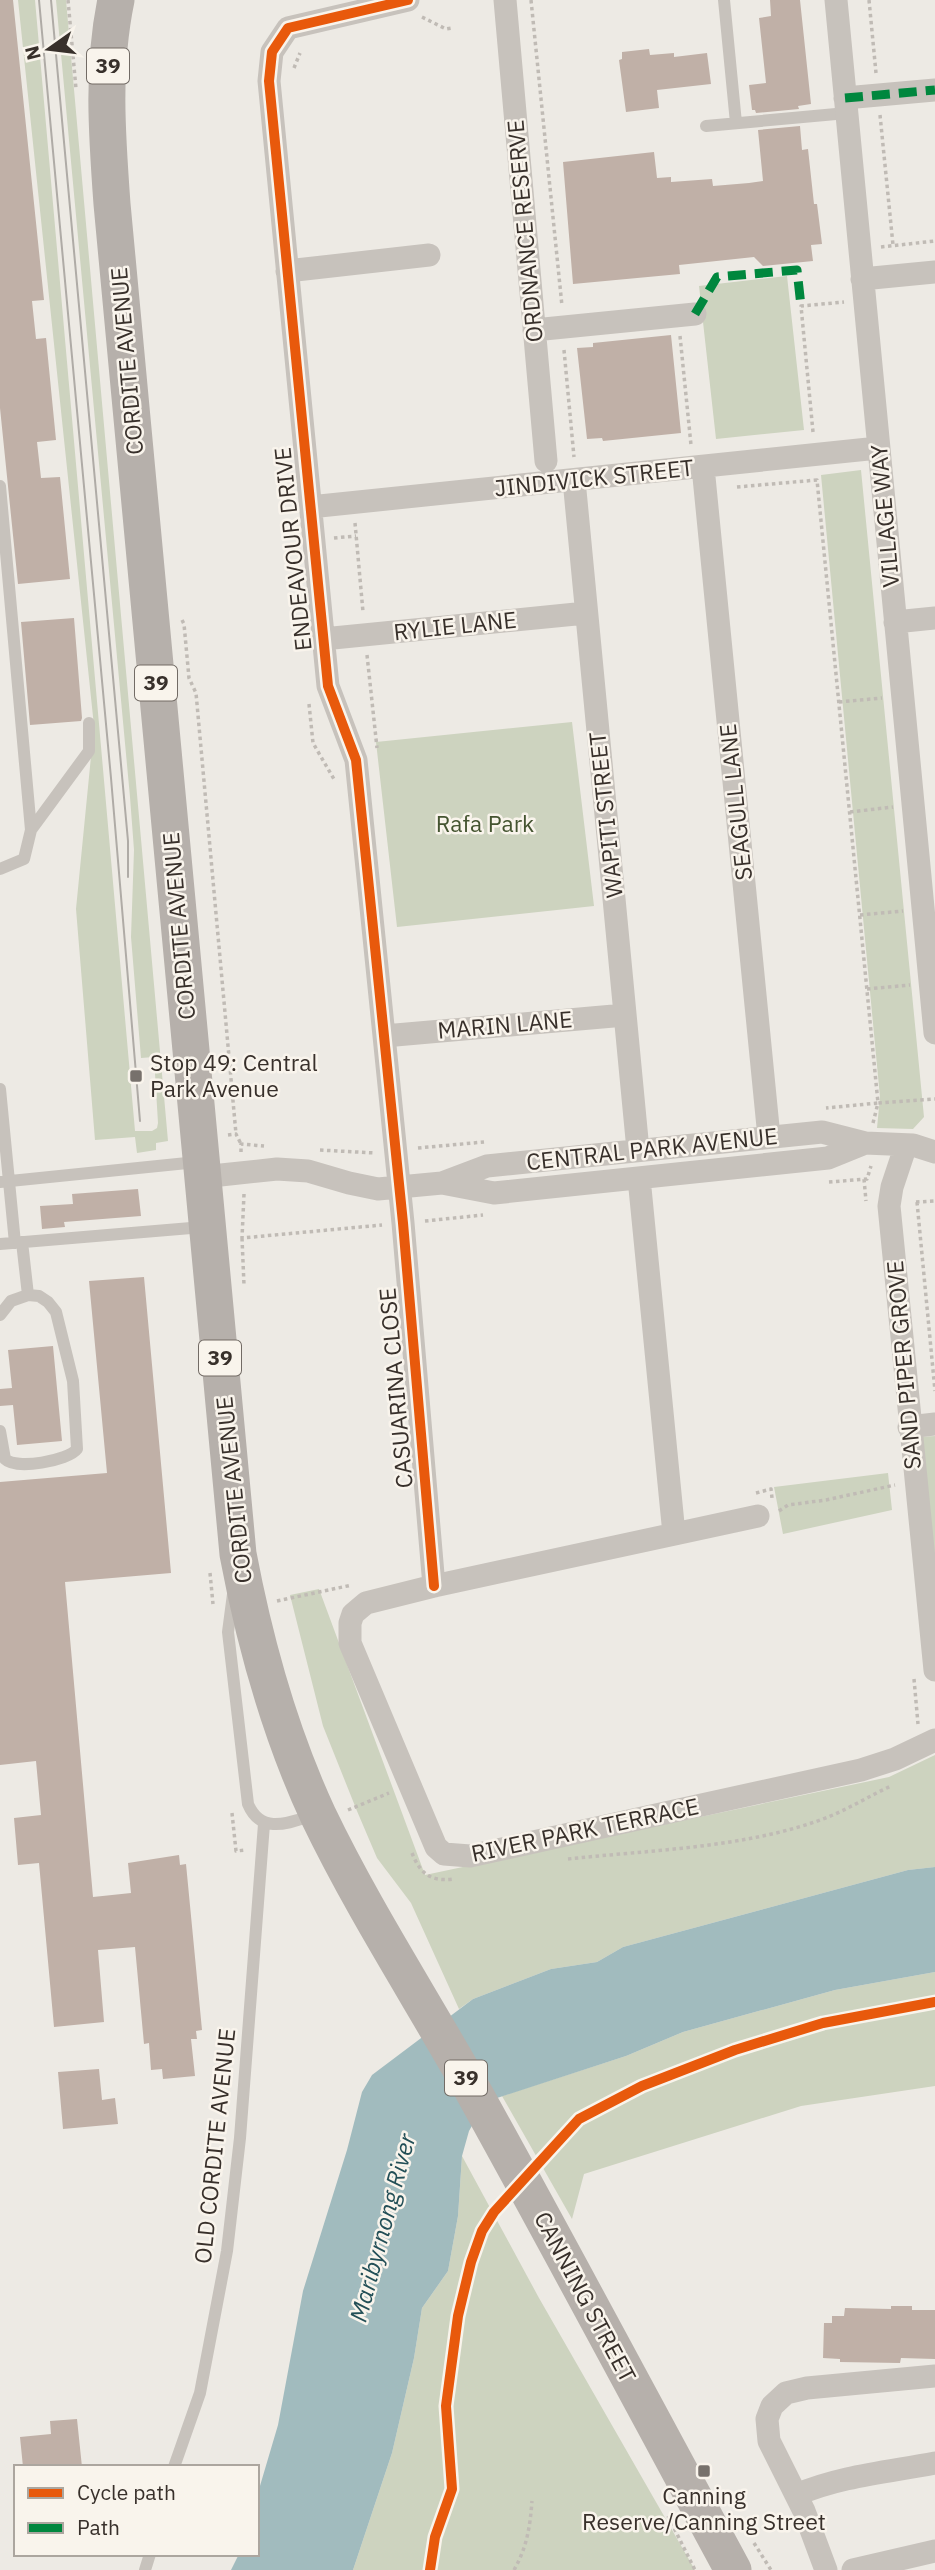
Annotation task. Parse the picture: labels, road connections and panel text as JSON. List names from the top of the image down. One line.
{"streets":{"main road":["39","CORDITE AVENUE","CANNING STREET"],"street":["ORDNANCE RESERVE","JINDIVICK STREET","VILLAGE WAY","ENDEAVOUR DRIVE","RYLIE LANE","SEAGULL LANE","WAPITI STREET","MARIN LANE","CENTRAL PARK AVENUE","SAND PIPER GROVE","CASUARINA CLOSE","RIVER PARK TERRACE"],"lane":["OLD CORDITE AVENUE"]},"crossings":[["CORDITE AVENUE","CENTRAL PARK AVENUE"],["CORDITE AVENUE","CANNING STREET"],["JINDIVICK STREET","VILLAGE WAY"],["JINDIVICK STREET","ENDEAVOUR DRIVE"],["JINDIVICK STREET","SEAGULL LANE"],["JINDIVICK STREET","WAPITI STREET"],["ENDEAVOUR DRIVE","RYLIE LANE"],["ENDEAVOUR DRIVE","MARIN LANE"],["ENDEAVOUR DRIVE","CENTRAL PARK AVENUE"],["ENDEAVOUR DRIVE","CASUARINA CLOSE"],["RYLIE LANE","WAPITI STREET"],["SEAGULL LANE","CENTRAL PARK AVENUE"],["WAPITI STREET","MARIN LANE"],["WAPITI STREET","CENTRAL PARK AVENUE"],["CENTRAL PARK AVENUE","SAND PIPER GROVE"],["CENTRAL PARK AVENUE","CASUARINA CLOSE"],["CASUARINA CLOSE","RIVER PARK TERRACE"]],"water":["Maribyrnong River"],"parks":["Rafa Park"],"places":{"transit":["Stop 49: Central Park Avenue","Canning Reserve/Canning Street"]},"legend":["Cycle path","Path"],"north":"left"}
